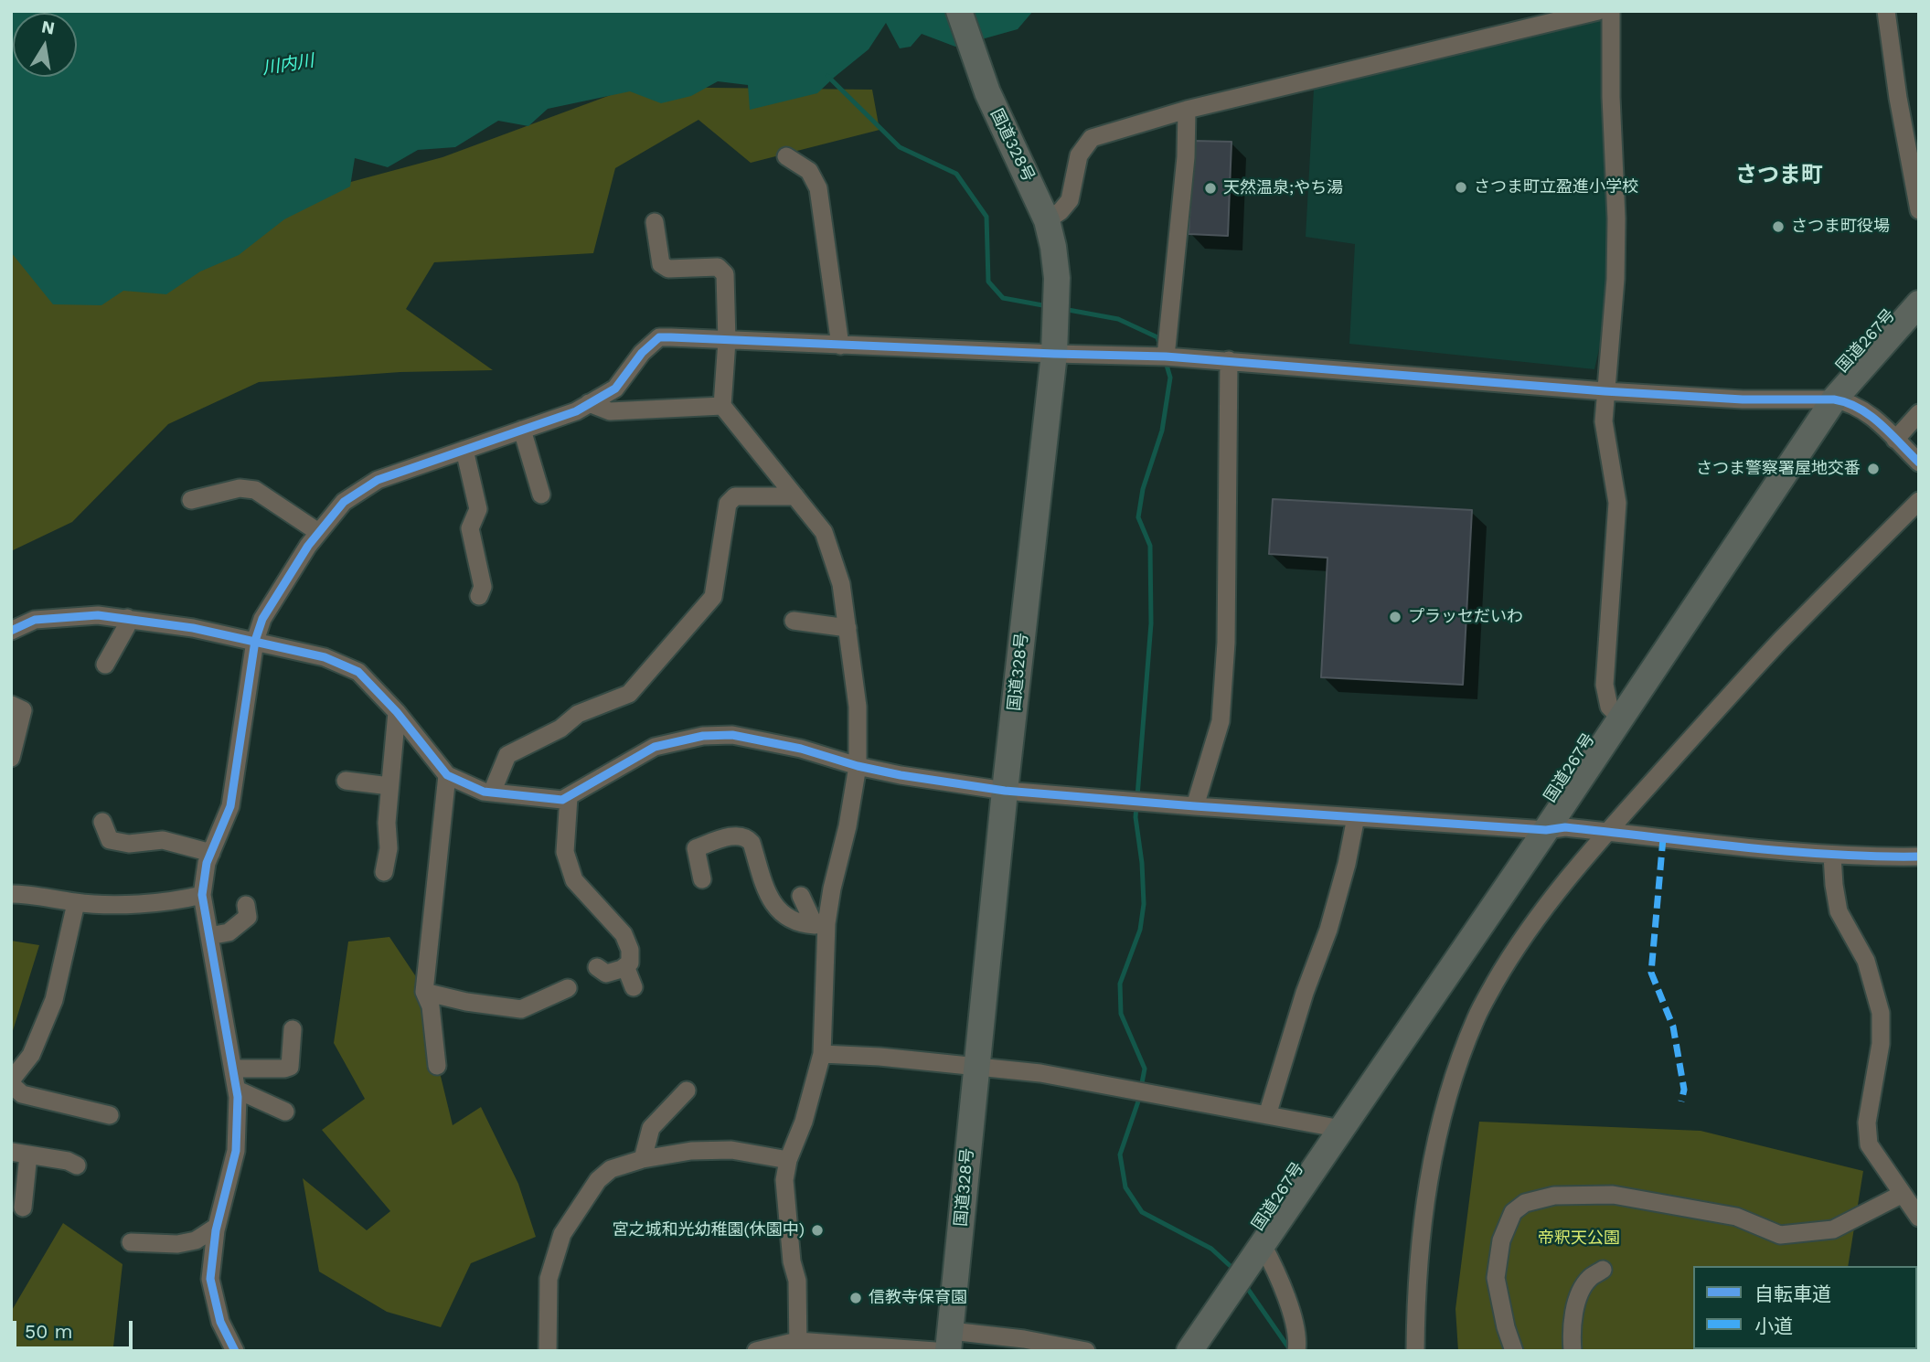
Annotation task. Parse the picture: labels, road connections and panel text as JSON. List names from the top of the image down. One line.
{"streets":{"highway":["国道328号","国道267号"]},"districts":["さつま町"],"water":["川内川"],"parks":["帝釈天公園"],"places":["さつま町立盈進小学校","天然温泉;やち湯","さつま町役場","さつま警察署屋地交番","プラッセだいわ","宮之城和光幼稚園(休園中)","信教寺保育園"],"legend":["自転車道","小道"],"scale_bar":"50 m","north":"top"}
